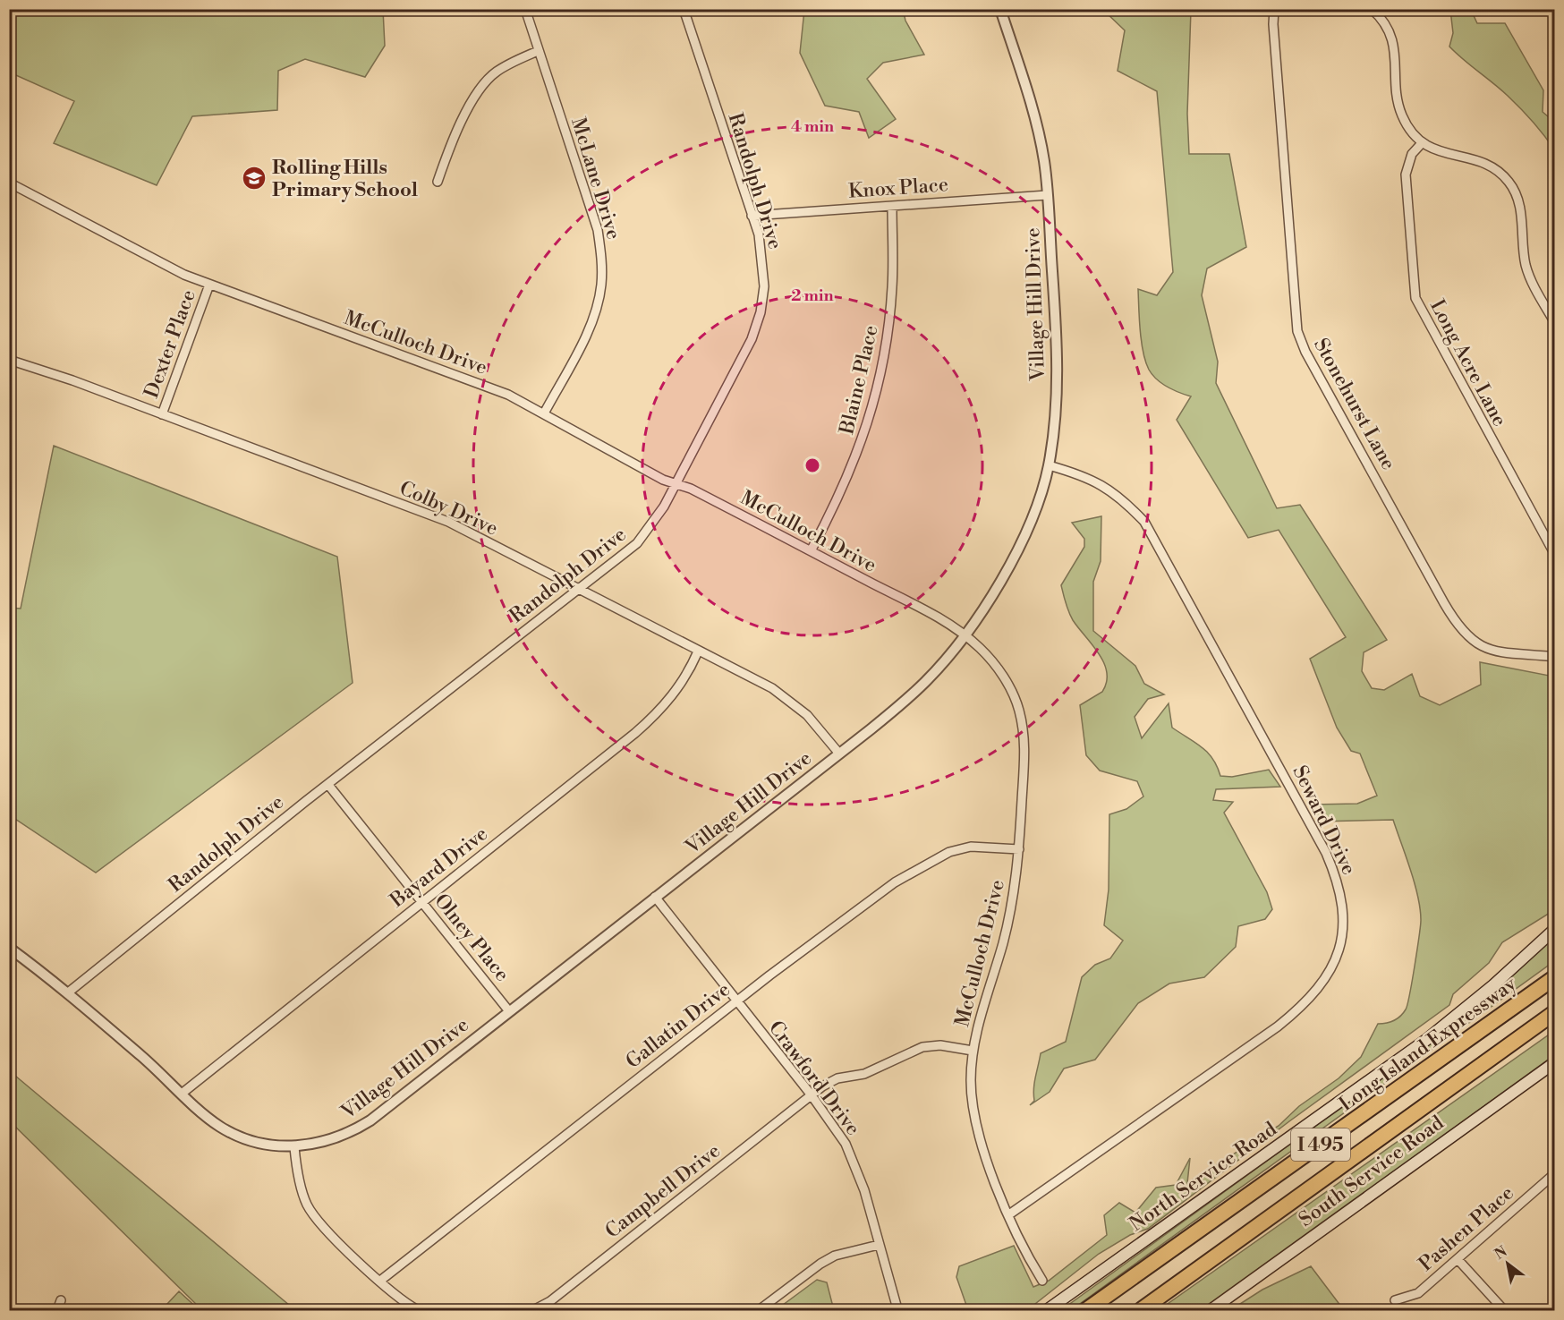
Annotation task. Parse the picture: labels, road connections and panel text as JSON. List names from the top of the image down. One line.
{"streets":{"highway":["Long Island Expressway","I 495"],"main road":["South Service Road","North Service Road"],"street":["McLane Drive","Randolph Drive","Knox Place","Village Hill Drive","McCulloch Drive","Dexter Place","Long Acre Lane","Blaine Place","Stonehurst Lane","Colby Drive","Seward Drive","Bayard Drive","Olney Place","Gallatin Drive","Crawford Drive","Campbell Drive","Pashen Place"]},"crossings":[["McLane Drive","McCulloch Drive"],["Randolph Drive","Knox Place"],["Randolph Drive","Village Hill Drive"],["Randolph Drive","McCulloch Drive"],["Randolph Drive","Colby Drive"],["Randolph Drive","Olney Place"],["Knox Place","Village Hill Drive"],["Knox Place","Blaine Place"],["Village Hill Drive","McCulloch Drive"],["Village Hill Drive","Colby Drive"],["Village Hill Drive","Seward Drive"],["Village Hill Drive","Bayard Drive"],["Village Hill Drive","Olney Place"],["Village Hill Drive","Crawford Drive"],["McCulloch Drive","Dexter Place"],["McCulloch Drive","Blaine Place"],["McCulloch Drive","Seward Drive"],["McCulloch Drive","Gallatin Drive"],["McCulloch Drive","Campbell Drive"],["Dexter Place","Colby Drive"],["Colby Drive","Bayard Drive"],["Bayard Drive","Olney Place"],["Gallatin Drive","Crawford Drive"],["Crawford Drive","Campbell Drive"]],"places":{"school or university":["Rolling Hills Primary School"]},"north":"top left","rings":["4 min","2 min"]}
